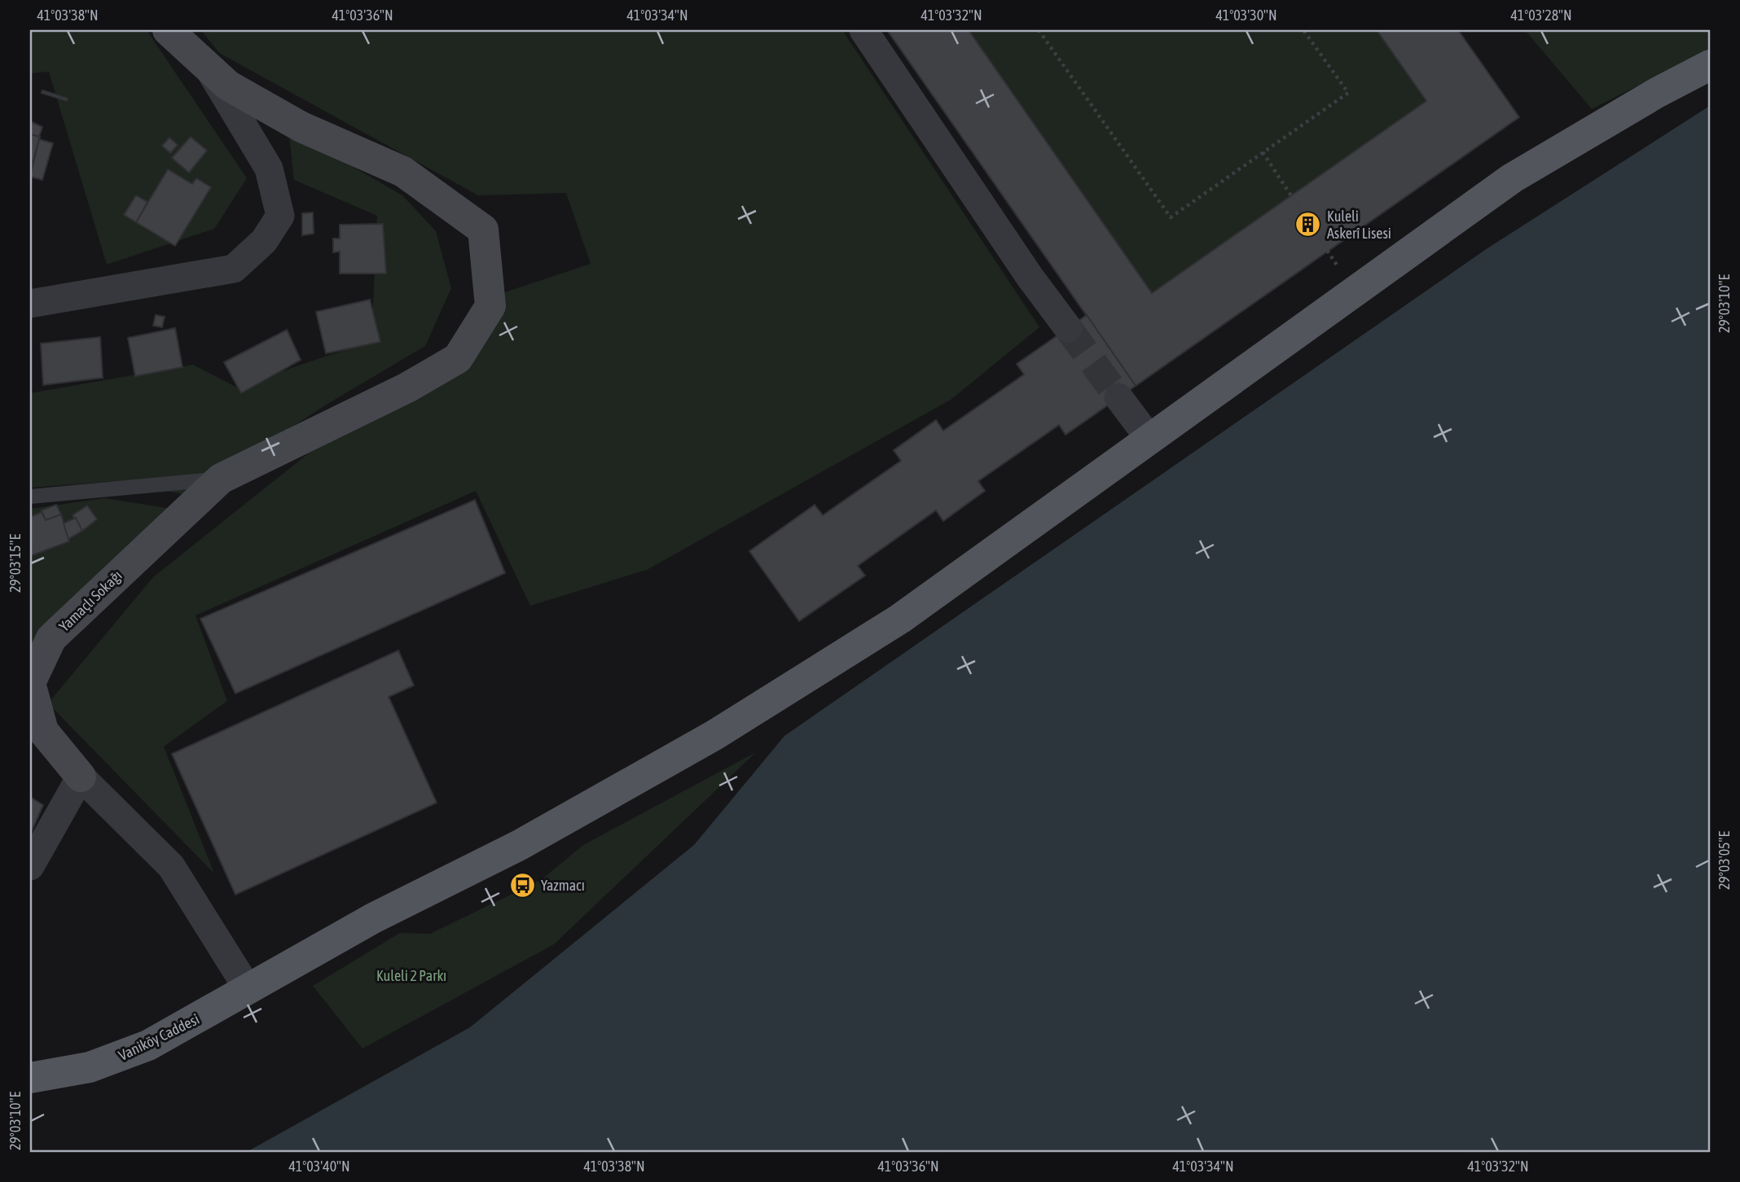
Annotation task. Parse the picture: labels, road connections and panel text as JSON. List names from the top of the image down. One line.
{"streets":{"main road":["Vaniköy Caddesi"],"street":["Yamaçlı Sokağı"]},"crossings":[["Yamaçlı Sokağı","Vaniköy Caddesi"]],"parks":["Kuleli 2 Parkı"],"places":{"building":["Kuleli Askerî Lisesi"],"bus stop":["Yazmacı"]},"coordinates":["41°03'38\"N","41°03'36\"N","41°03'34\"N","41°03'32\"N","41°03'30\"N","41°03'28\"N","29°03'10\"E","29°03'15\"E","29°03'05\"E","41°03'40\"N"]}
